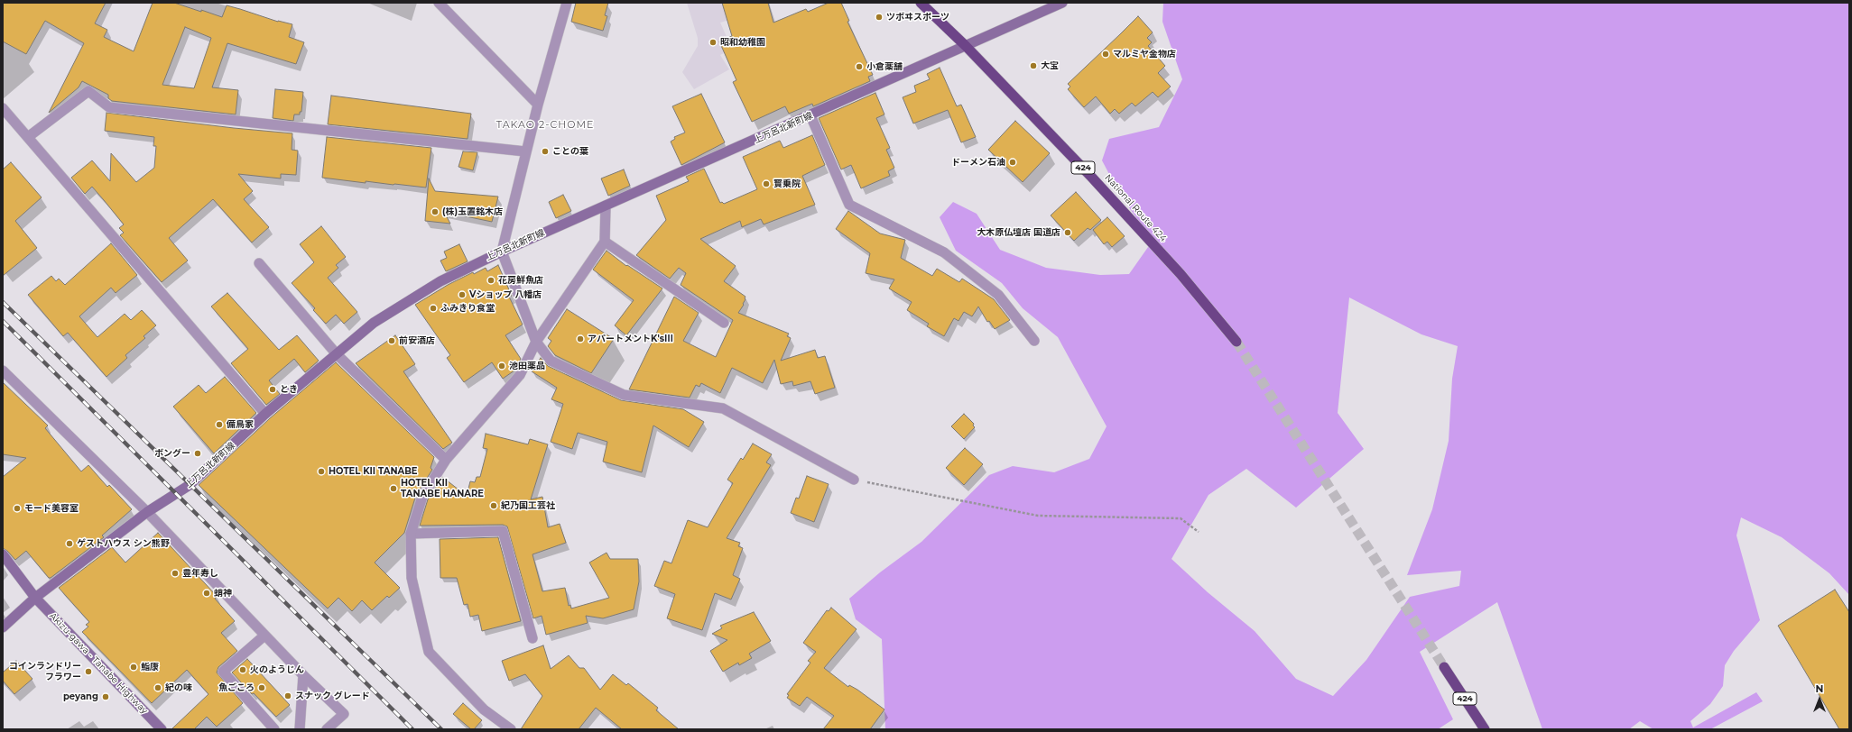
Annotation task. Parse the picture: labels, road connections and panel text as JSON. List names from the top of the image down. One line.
{"streets":{"highway":["424","National Route 424"],"main road":["上万呂北新町線","Akizu-gawa - Tanabe Highway"]},"crossings":[["上万呂北新町線","National Route 424"],["上万呂北新町線","Akizu-gawa - Tanabe Highway"]],"districts":["TAKAO 2-CHOME"],"places":["ツボヰスポーツ","昭和幼稚園","マルミヤ金物店","大宝","小倉薬舗","ことの葉","ドーメン石油","寳乗院","(株)玉置銘木店","大木原仏壇店 国道店","花房鮮魚店","Vショップ 八幡店","ふみきり食堂","アパートメントK'sⅢ","前安酒店","池田薬品","とき","備鳥家","ボングー","HOTEL KII TANABE","HOTEL KII TANABE HANARE","紀乃国工芸社","モード美容室","ゲストハウス シン熊野","豊年寿し","蛸神","鮨康","火のようじん","コインランドリー フラワー","紀の味","魚ごころ","スナック グレード","peyang"],"north":"top"}
